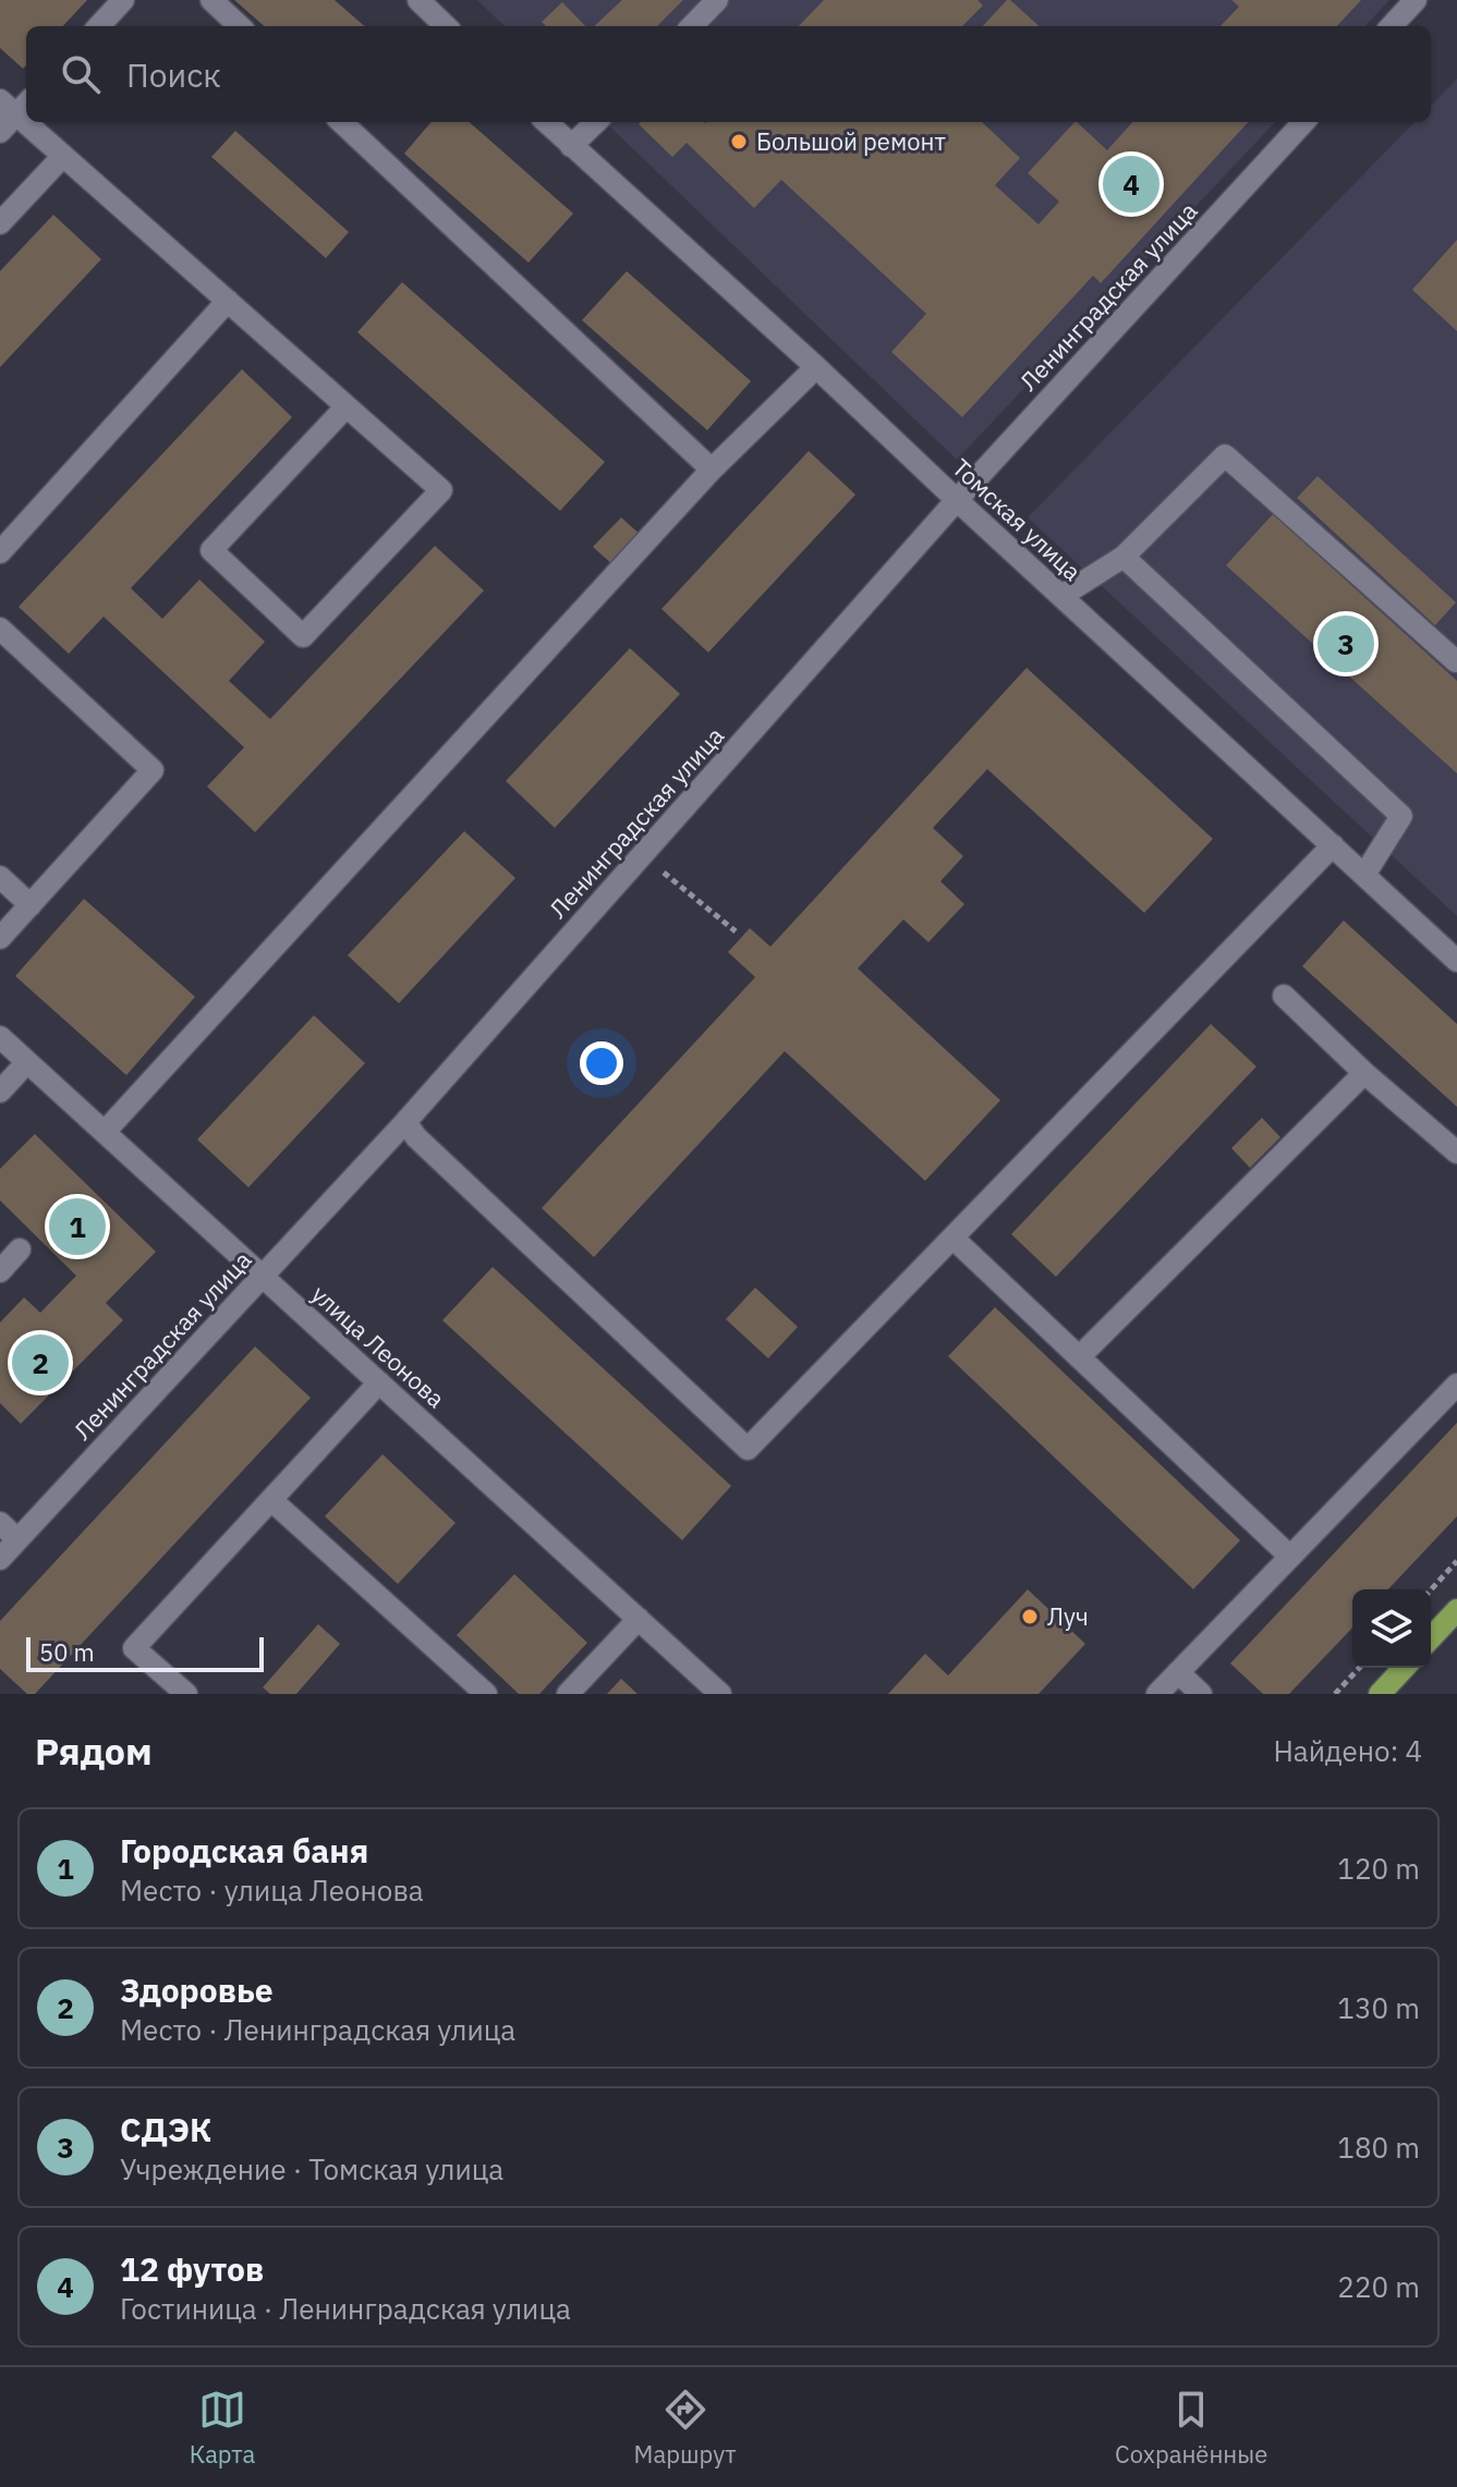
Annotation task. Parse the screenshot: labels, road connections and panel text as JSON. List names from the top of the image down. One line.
{"streets":{"street":["Ленинградская улица","Томская улица","улица Леонова"]},"crossings":[["Ленинградская улица","Томская улица"],["Ленинградская улица","улица Леонова"]],"places":["Большой ремонт","Луч"],"scale_bar":"50 m","page":{"search":"Поиск","pins":["4","3","1","2"],"scale":"50 m","heading":["Рядом","Найдено: 4"],"list":[{"mark":"1","name":"Городская баня","note":"Место · улица Леонова","value":"120 m"},{"mark":"2","name":"Здоровье","note":"Место · Ленинградская улица","value":"130 m"},{"mark":"3","name":"СДЭК","note":"Учреждение · Томская улица","value":"180 m"},{"mark":"4","name":"12 футов","note":"Гостиница · Ленинградская улица","value":"220 m"}],"nav":["Карта","Маршрут","Сохранённые"]}}
